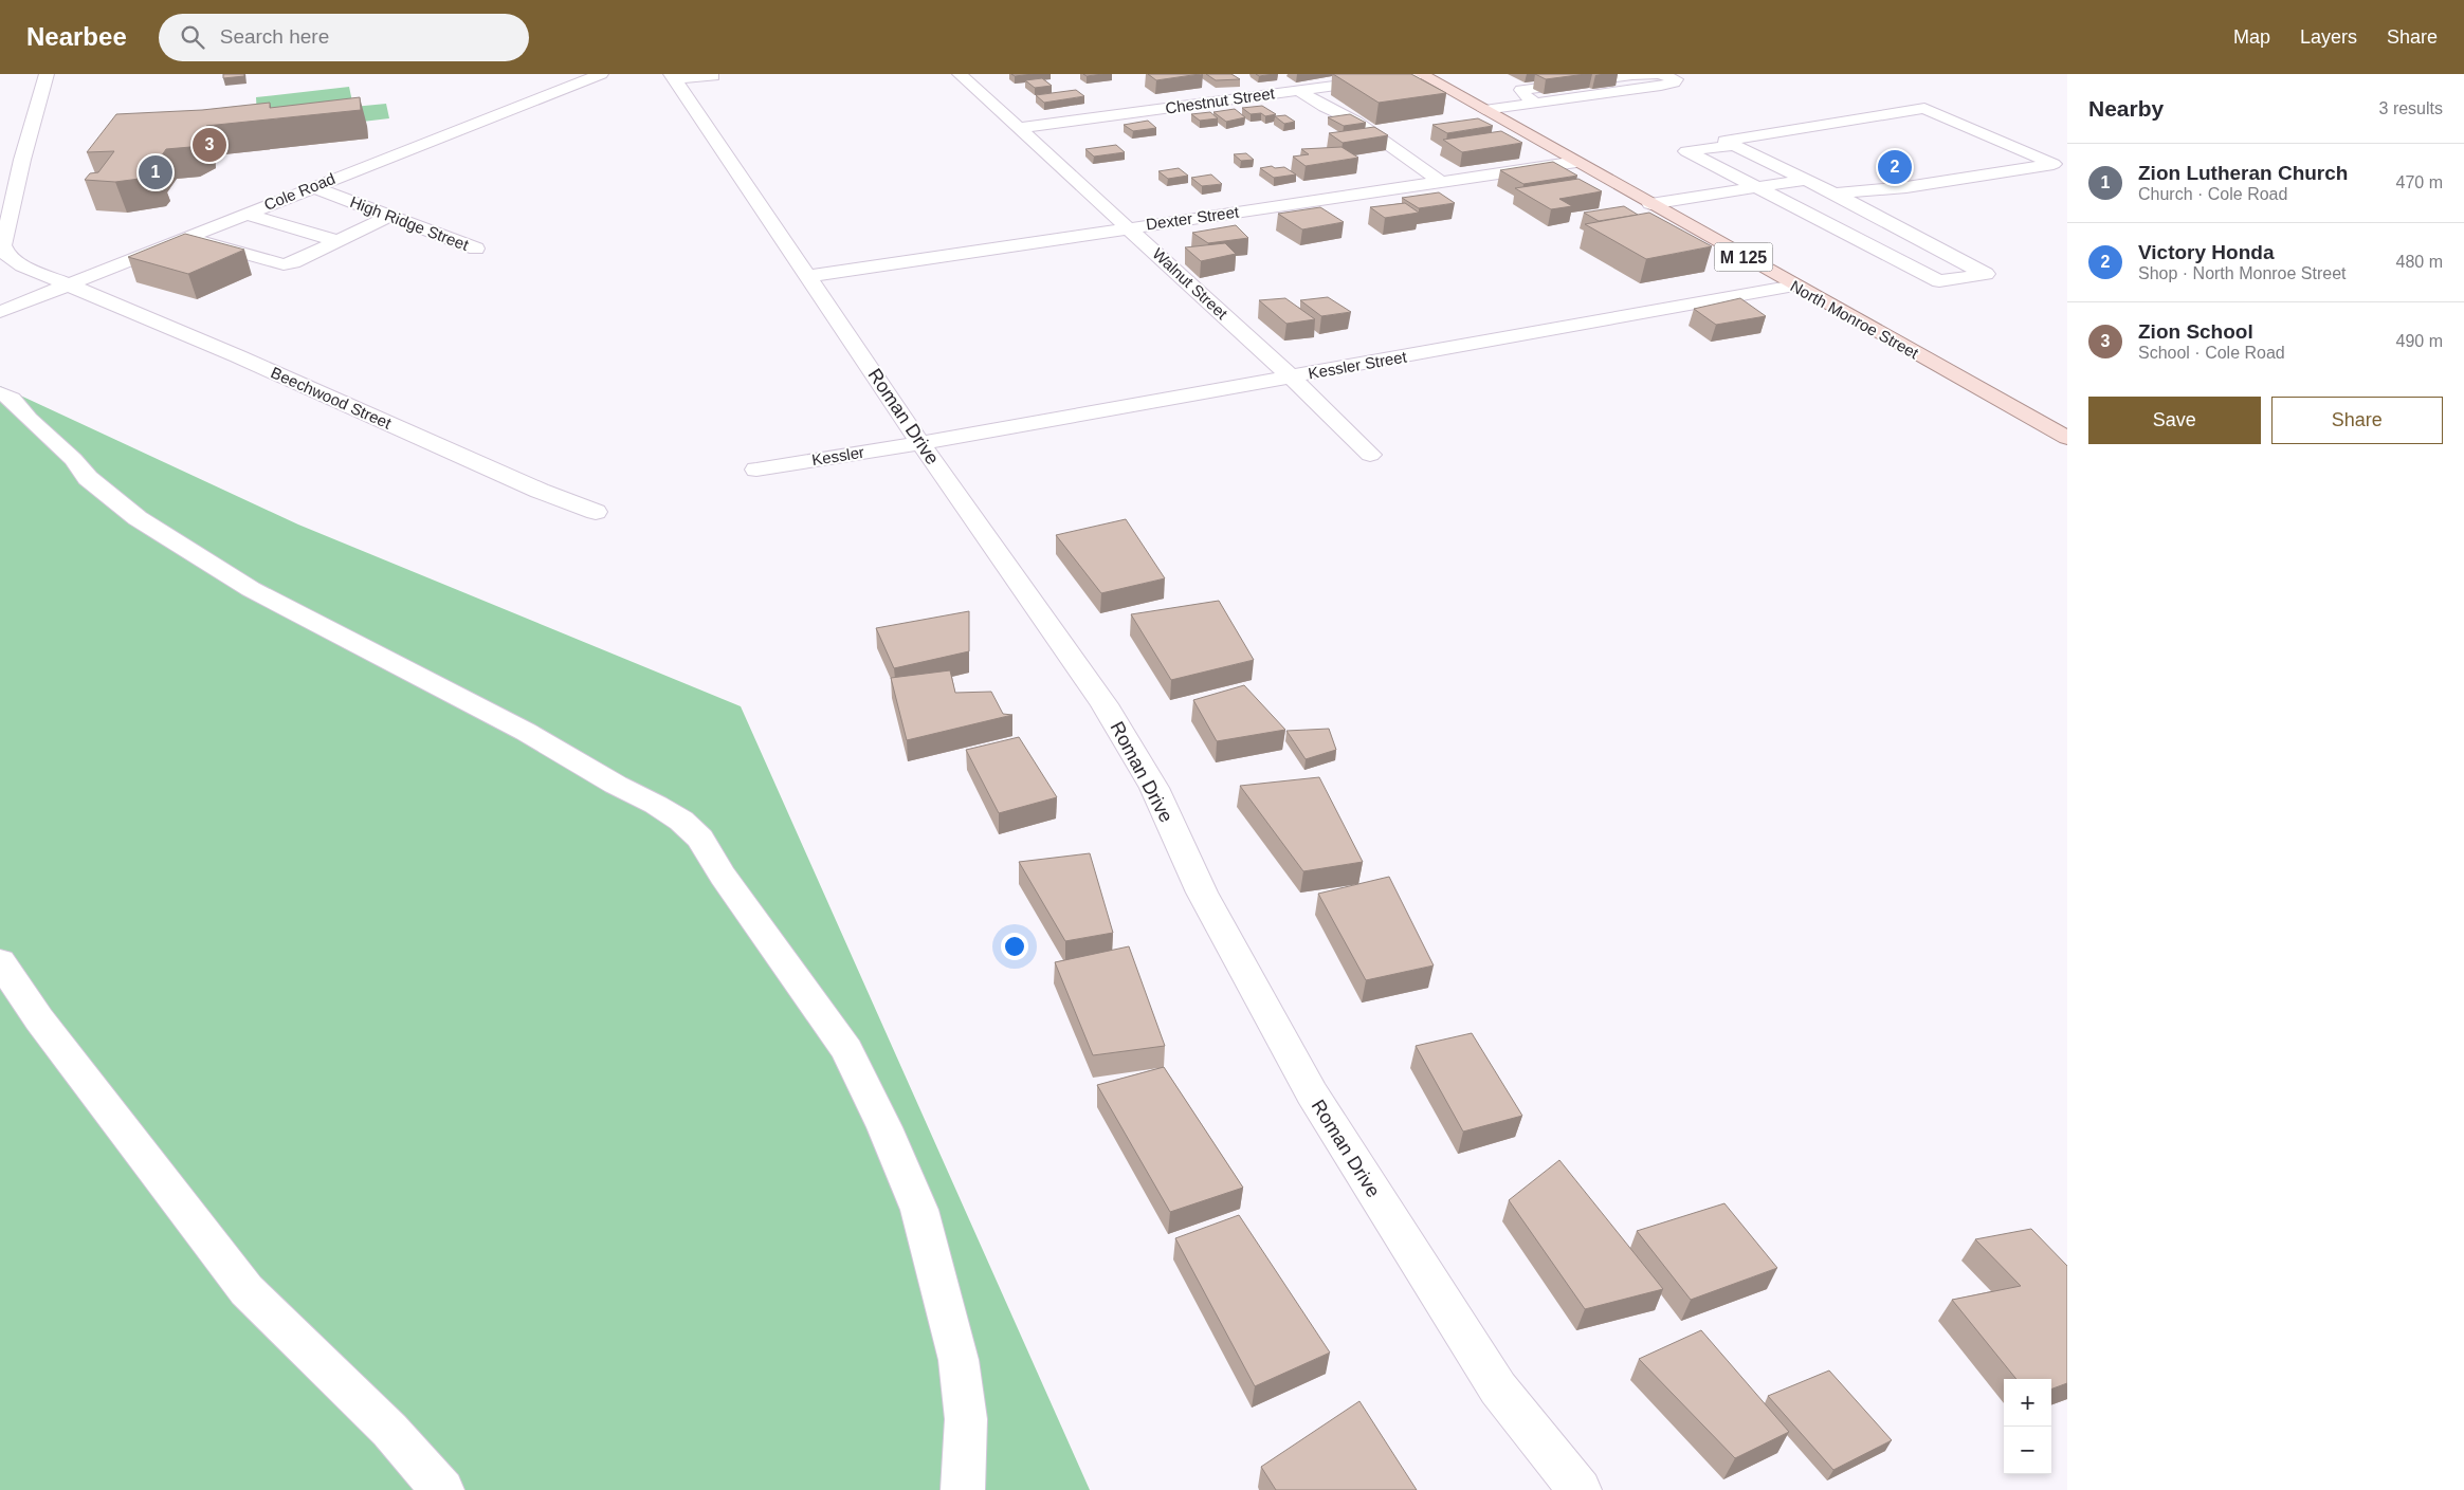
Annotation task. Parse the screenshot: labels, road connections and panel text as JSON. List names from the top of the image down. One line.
{"streets":{"main road":["M 125","North Monroe Street"],"street":["Chestnut Street","Cole Road","Dexter Street","High Ridge Street","Walnut Street","Kessler Street","Beechwood Street","Roman Drive","Kessler"]},"crossings":[["Chestnut Street","Walnut Street"],["Chestnut Street","North Monroe Street"],["Cole Road","High Ridge Street"],["Cole Road","Beechwood Street"],["Dexter Street","Walnut Street"],["Dexter Street","North Monroe Street"],["Dexter Street","Roman Drive"],["Walnut Street","Kessler Street"],["North Monroe Street","Kessler Street"],["Kessler Street","Roman Drive"],["Kessler Street","Kessler"],["Roman Drive","Kessler"]],"page":{"header":"Nearbee","search":"Search here","nav":["Map","Layers","Share"],"heading":["Nearby","3 results"],"pins":["3","2","1"],"list":[{"mark":"1","name":"Zion Lutheran Church","note":"Church · Cole Road","value":"470 m"},{"mark":"2","name":"Victory Honda","note":"Shop · North Monroe Street","value":"480 m"},{"mark":"3","name":"Zion School","note":"School · Cole Road","value":"490 m"}],"buttons":["Save","Share"],"map_buttons":["+","−"]}}
